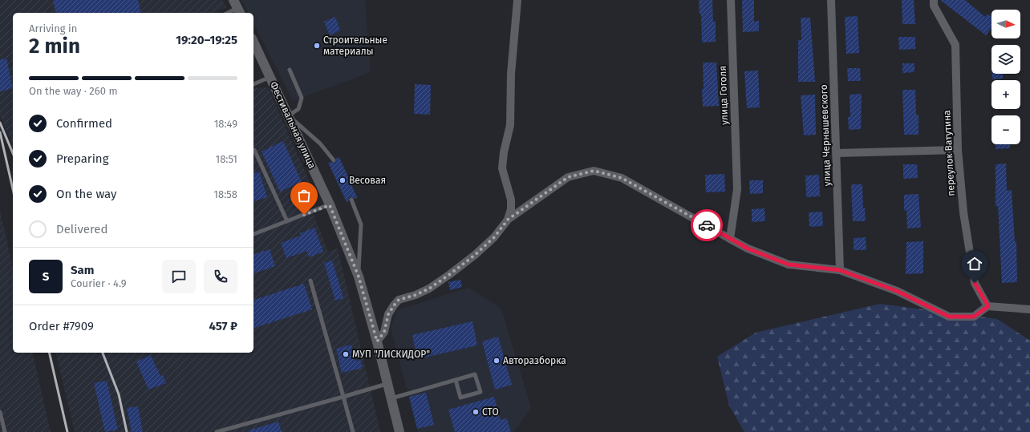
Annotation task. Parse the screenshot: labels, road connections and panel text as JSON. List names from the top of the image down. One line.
{"streets":{"main road":["Фестивальная улица"],"street":["улица Гоголя","улица Чернышевского","переулок Ватутина"]},"places":["Строительные материалы","Весовая","МУП \"ЛИСКИДОР\"","Авторазборка","СТО"],"north":"right","page":{"map_buttons":["+","−"],"heading":["2 min","Arriving in","19:20–19:25"],"panel":["Sam","Courier · 4.9","Order #7909","457 ₽"],"bar":"On the way · 260 m","list":[["Confirmed","18:49"],["Preparing","18:51"],["On the way","18:58"],"Delivered"],"round":"S"}}
